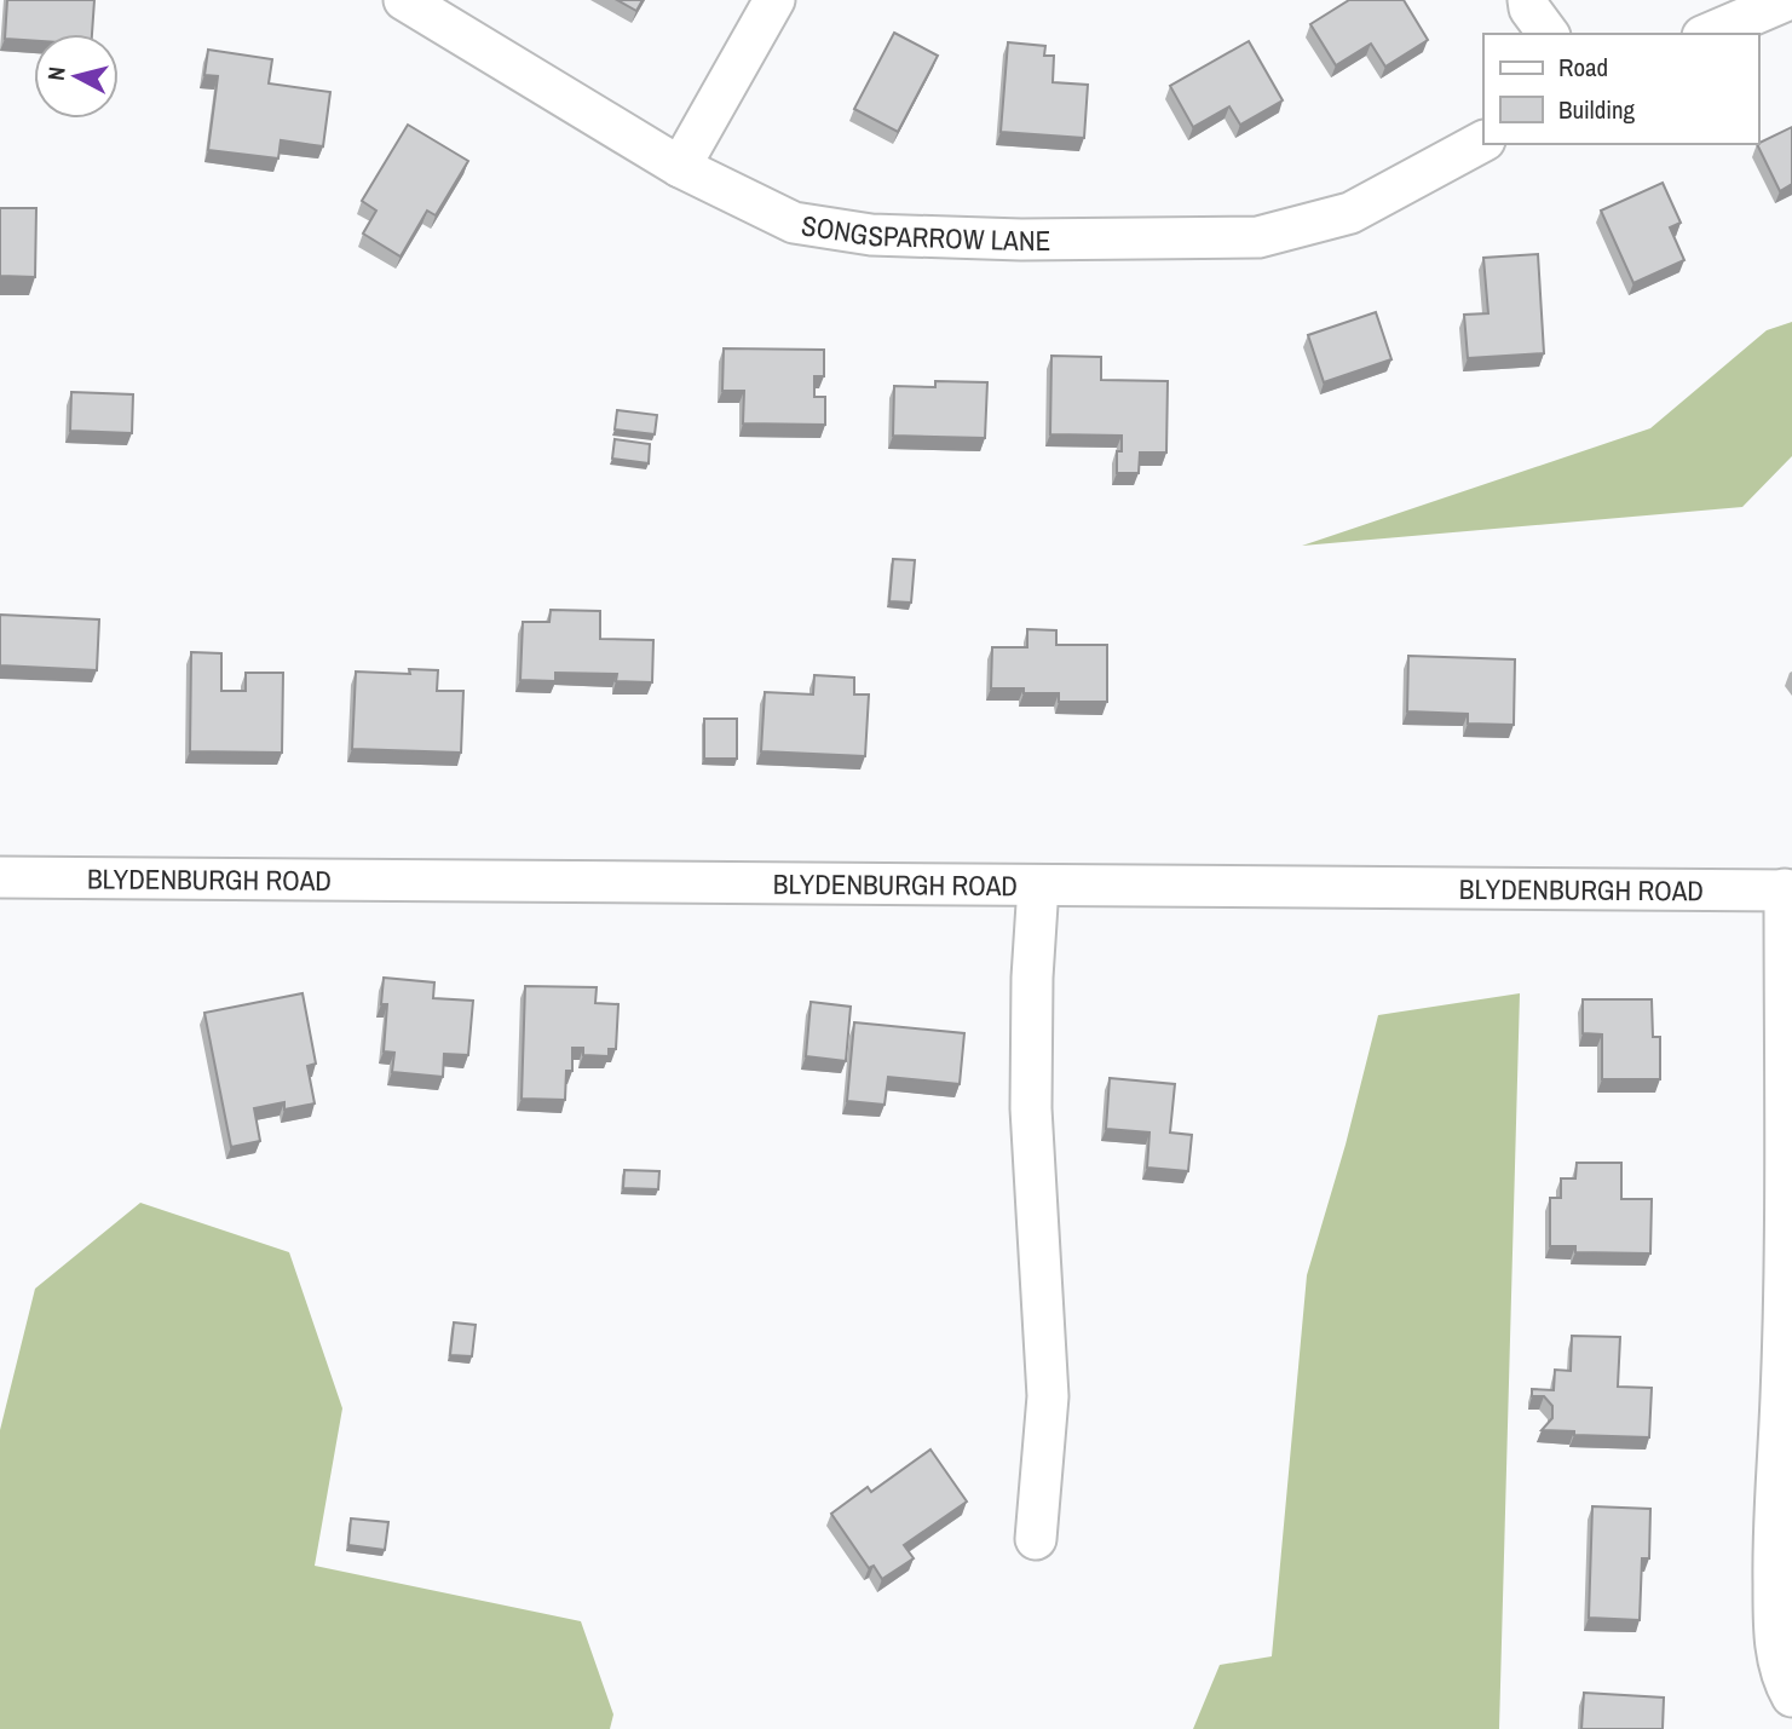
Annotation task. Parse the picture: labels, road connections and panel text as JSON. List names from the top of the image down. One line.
{"streets":{"street":["SONGSPARROW LANE","BLYDENBURGH ROAD"]},"legend":["Road","Building"],"north":"left"}
